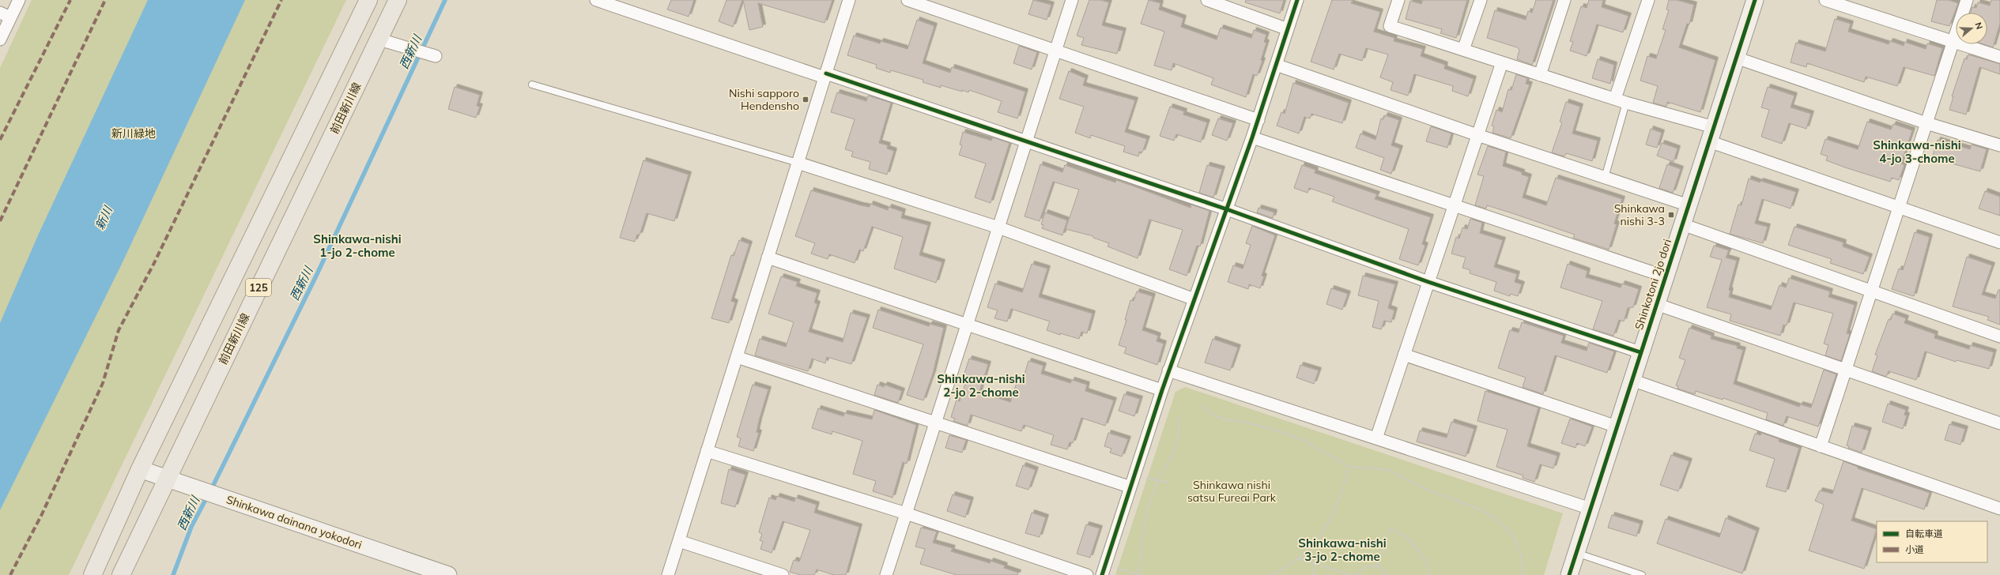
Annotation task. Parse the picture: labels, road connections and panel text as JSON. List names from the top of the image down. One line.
{"streets":{"main road":["前田新川線","125"],"street":["Shinkotoni 2jo dori","Shinkawa dainana yokodori"]},"crossings":[["前田新川線","Shinkawa dainana yokodori"],["125","Shinkawa dainana yokodori"]],"districts":["Shinkawa-nishi 4-jo 3-chome","Shinkawa-nishi 1-jo 2-chome","Shinkawa-nishi 2-jo 2-chome","Shinkawa-nishi 3-jo 2-chome"],"water":["西新川","新川"],"parks":["新川緑地","Shinkawa nishi satsu Fureai Park"],"places":{"transit":["Nishi sapporo Hendensho","Shinkawa nishi 3-3"]},"legend":["自転車道","小道"],"north":"right"}
